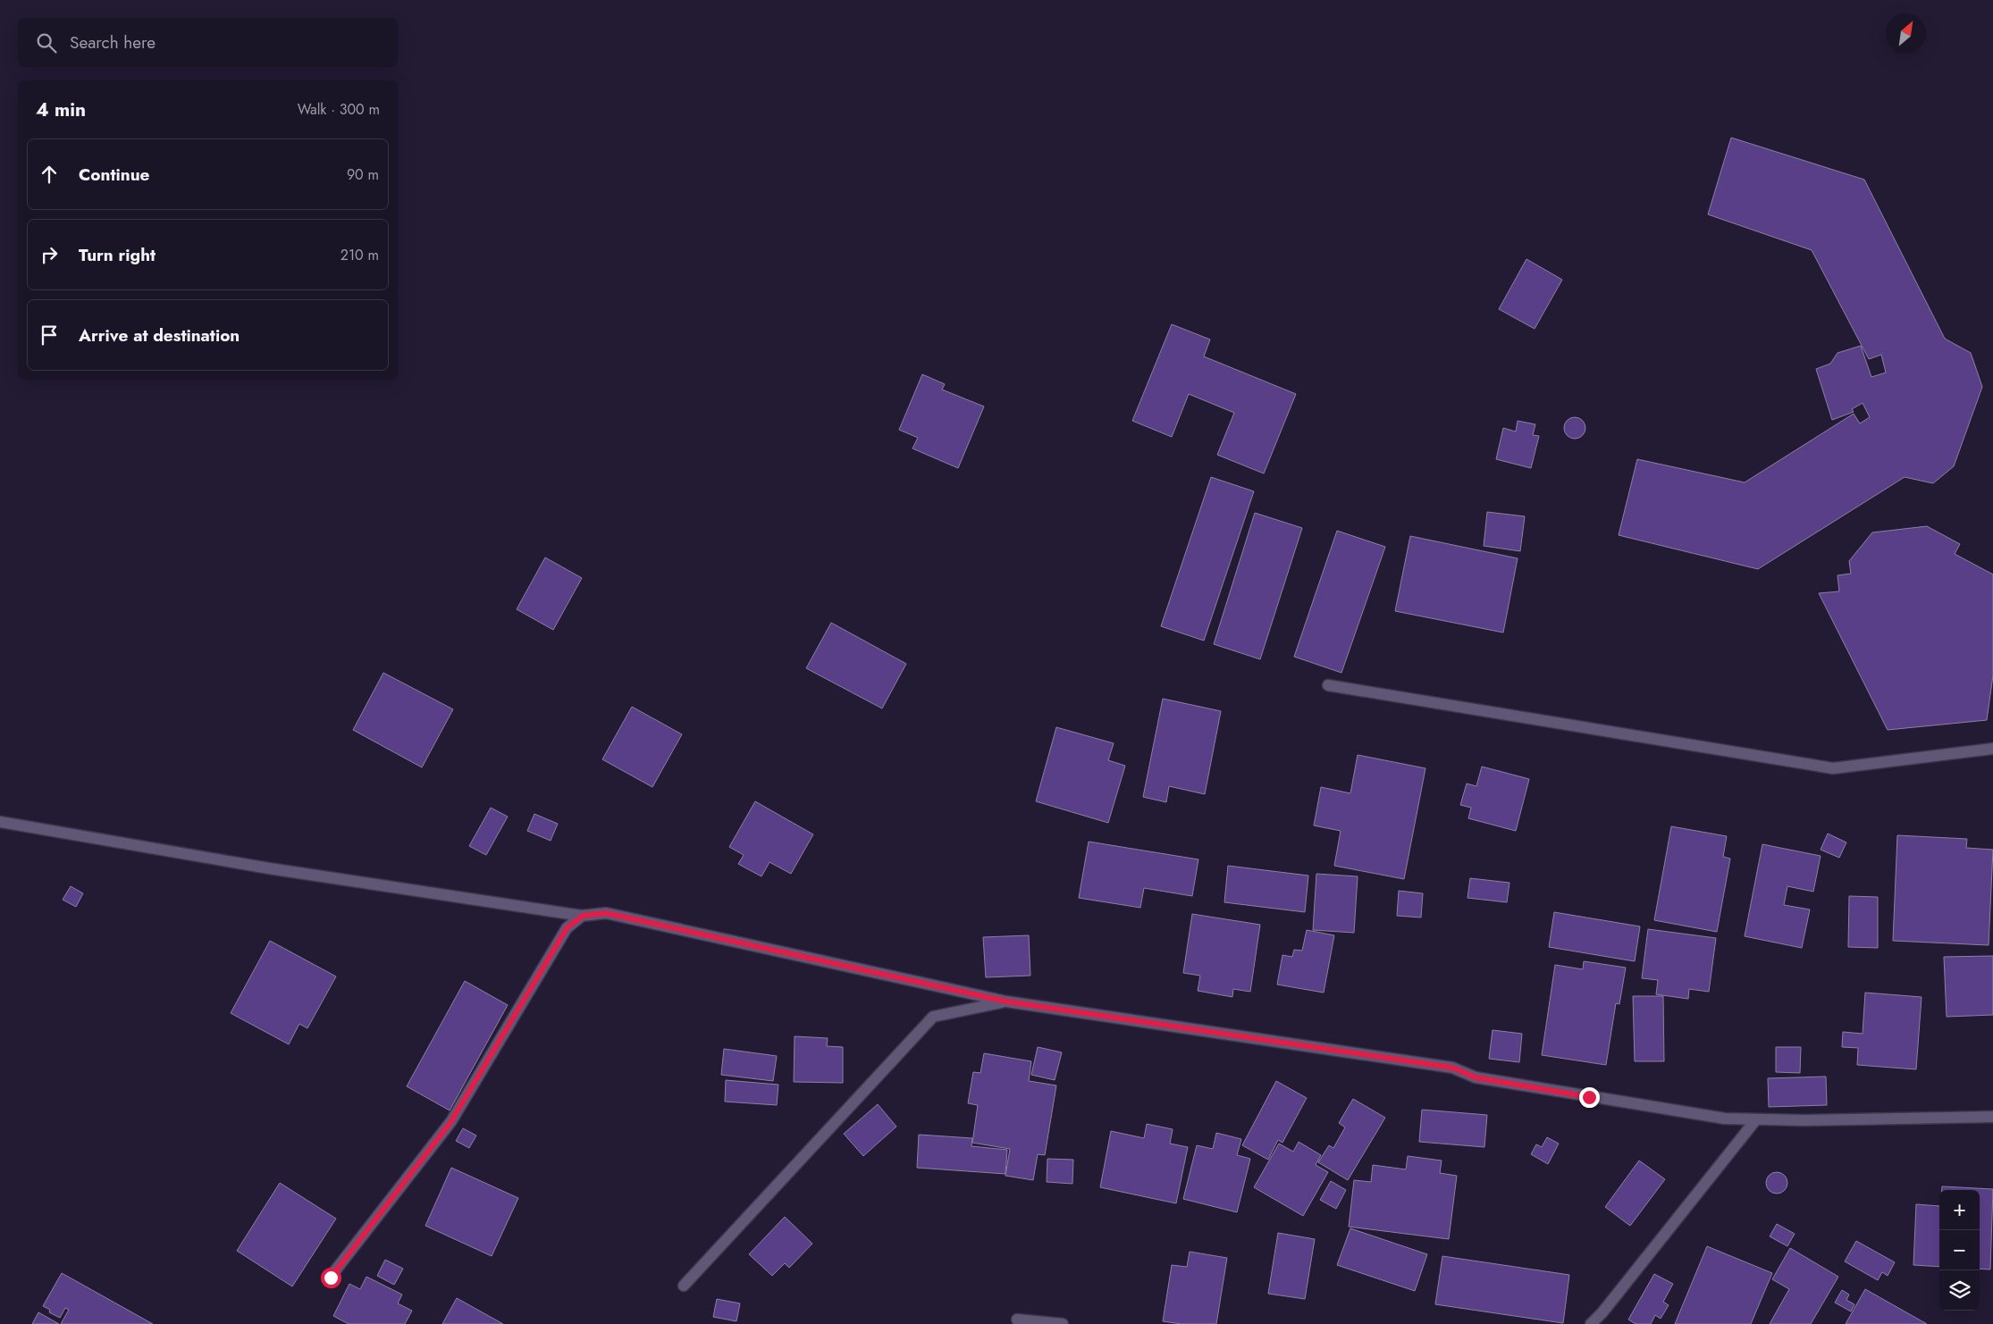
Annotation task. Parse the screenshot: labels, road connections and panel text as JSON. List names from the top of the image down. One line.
{"north":"top right","page":{"search":"Search here","heading":["4 min","Walk · 300 m"],"list":[["Continue","90 m"],["Turn right","210 m"],"Arrive at destination"],"map_buttons":["+","−"]}}
